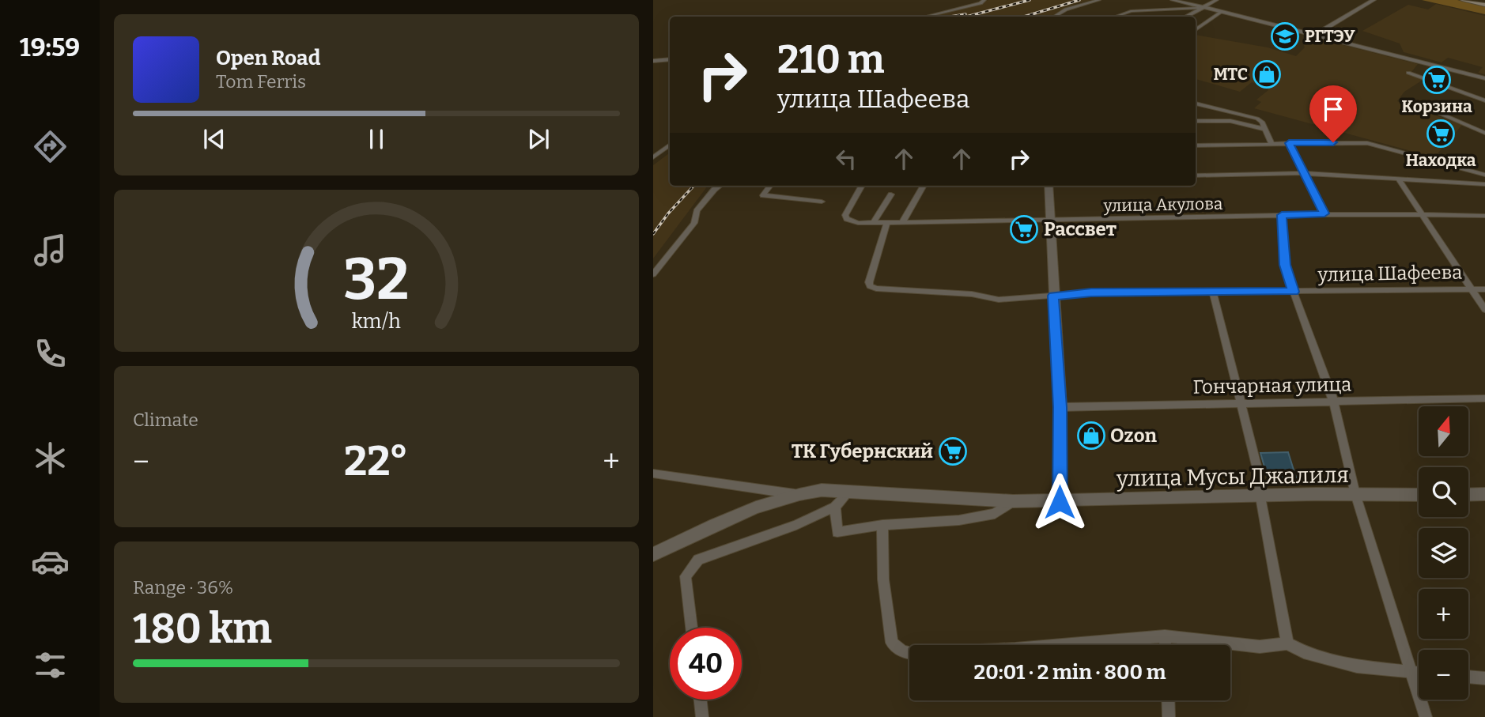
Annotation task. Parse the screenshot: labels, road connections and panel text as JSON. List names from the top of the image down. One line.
{"streets":{"street":["улица Акулова","улица Шафеева","Гончарная улица","улица Мусы Джалиля"]},"crossings":[["улица Акулова","улица Шафеева"]],"places":{"school or university":["РГТЭУ"],"shop":["МТС","Ozon"],"supermarket":["Корзина","Находка","Рассвет","ТК Губернский"]},"north":"top","page":{"tabs":"19:59","turn":["210 m","улица Шафеева"],"song":["Open Road","Tom Ferris"],"tile":["Climate",["Range · 36%","180 km"]],"map_buttons":["+","−"],"heat":["−","22°","+"],"limit":"40","trip":"20:01 · 2 min · 800 m","gauge":["32","km/h"]}}
